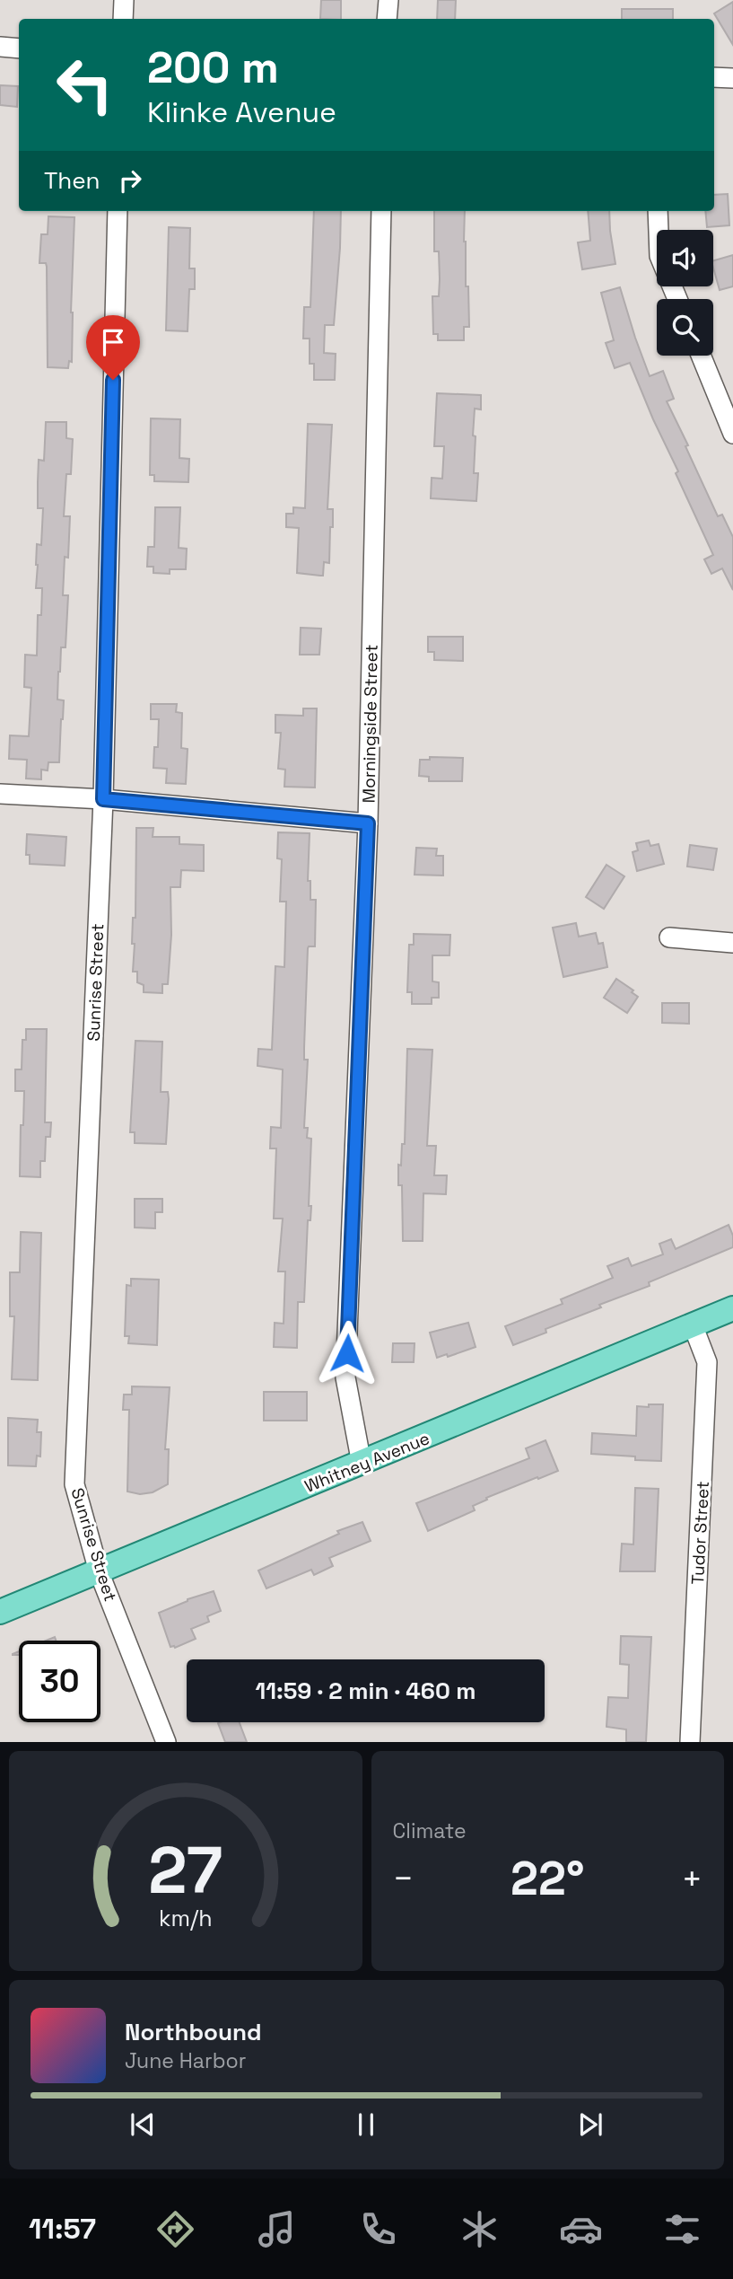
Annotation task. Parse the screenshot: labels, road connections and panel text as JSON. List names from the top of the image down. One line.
{"streets":{"main road":["Whitney Avenue"],"street":["Morningside Street","Sunrise Street","Tudor Street"]},"crossings":[["Morningside Street","Whitney Avenue"],["Sunrise Street","Whitney Avenue"],["Whitney Avenue","Tudor Street"]],"page":{"turn":["200 m","Klinke Avenue"],"then":"Then","limit":"30","trip":"11:59 · 2 min · 460 m","tile":"Climate","heat":["−","22°","+"],"song":["Northbound","June Harbor"],"tabs":"11:57","gauge":["27","km/h"]}}
